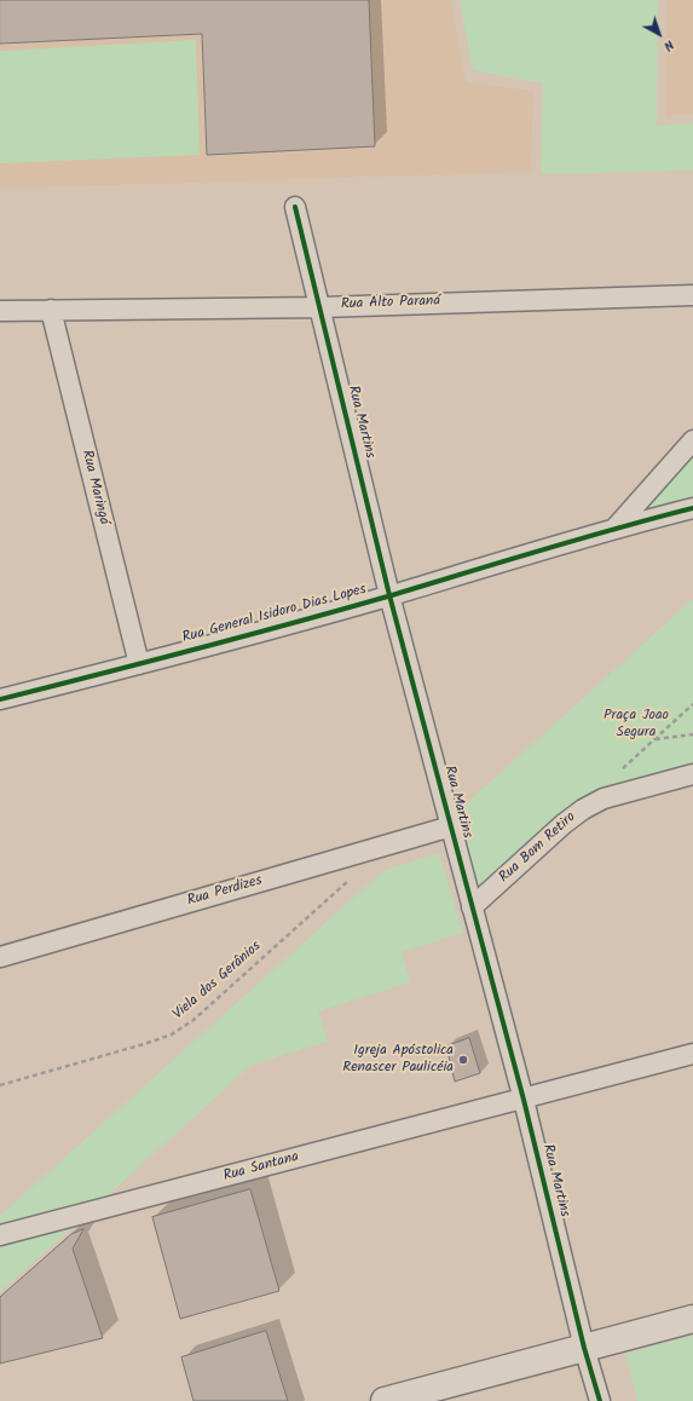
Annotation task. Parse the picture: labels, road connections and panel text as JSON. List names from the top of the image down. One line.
{"streets":{"street":["Rua Alto Paraná","Rua Martins","Rua Maringá","Rua General Isidoro Dias Lopes","Rua Bom Retiro","Rua Perdizes","Rua Santana"],"path":["Viela dos Gerânios"]},"crossings":[["Rua Alto Paraná","Rua Martins"],["Rua Alto Paraná","Rua Maringá"],["Rua Martins","Rua General Isidoro Dias Lopes"],["Rua Martins","Rua Bom Retiro"],["Rua Martins","Rua Perdizes"],["Rua Martins","Rua Santana"],["Rua Maringá","Rua General Isidoro Dias Lopes"]],"parks":["Praça Joao Segura"],"places":["Igreja Apóstolica Renascer Paulicéia"],"north":"bottom right"}
